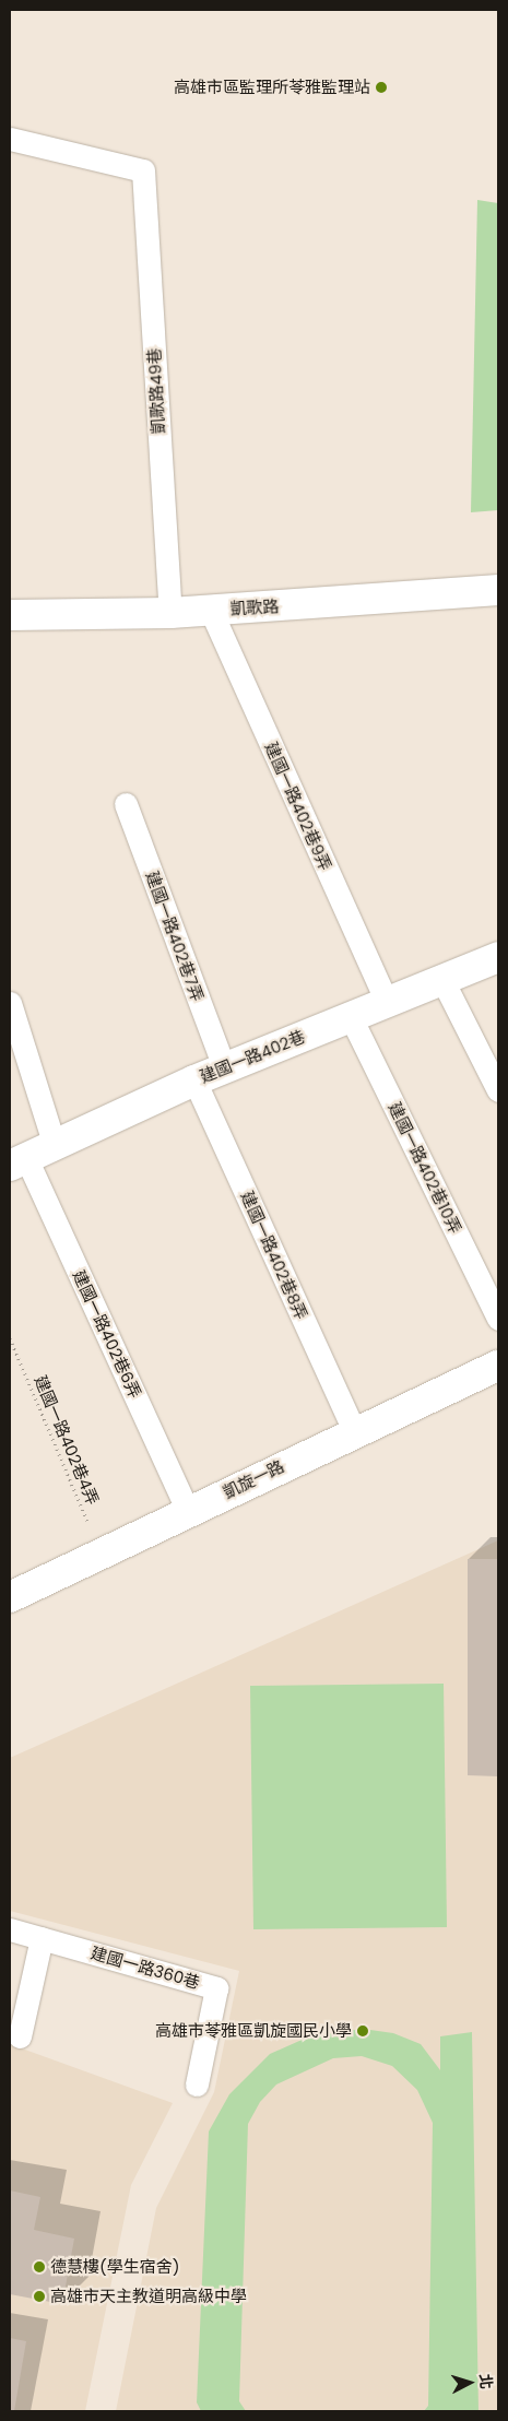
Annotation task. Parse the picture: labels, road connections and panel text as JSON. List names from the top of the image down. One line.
{"streets":{"street":["凱歌路","建國一路402巷","凱旋一路"],"lane":["凱歌路49巷","建國一路402巷9弄","建國一路402巷7弄","建國一路402巷10弄","建國一路402巷8弄","建國一路402巷6弄","建國一路360巷"],"path":["建國一路402巷4弄"]},"crossings":[["凱歌路49巷","凱歌路"],["凱歌路","建國一路402巷9弄"],["建國一路402巷9弄","建國一路402巷"],["建國一路402巷7弄","建國一路402巷"],["建國一路402巷","建國一路402巷10弄"],["建國一路402巷","建國一路402巷8弄"],["建國一路402巷","建國一路402巷6弄"],["建國一路402巷8弄","凱旋一路"],["建國一路402巷6弄","凱旋一路"],["建國一路402巷4弄","凱旋一路"]],"places":["高雄市區監理所苓雅監理站","高雄市苓雅區凱旋國民小學","德慧樓(學生宿舍)","高雄市天主教道明高級中學"],"north":"right"}
